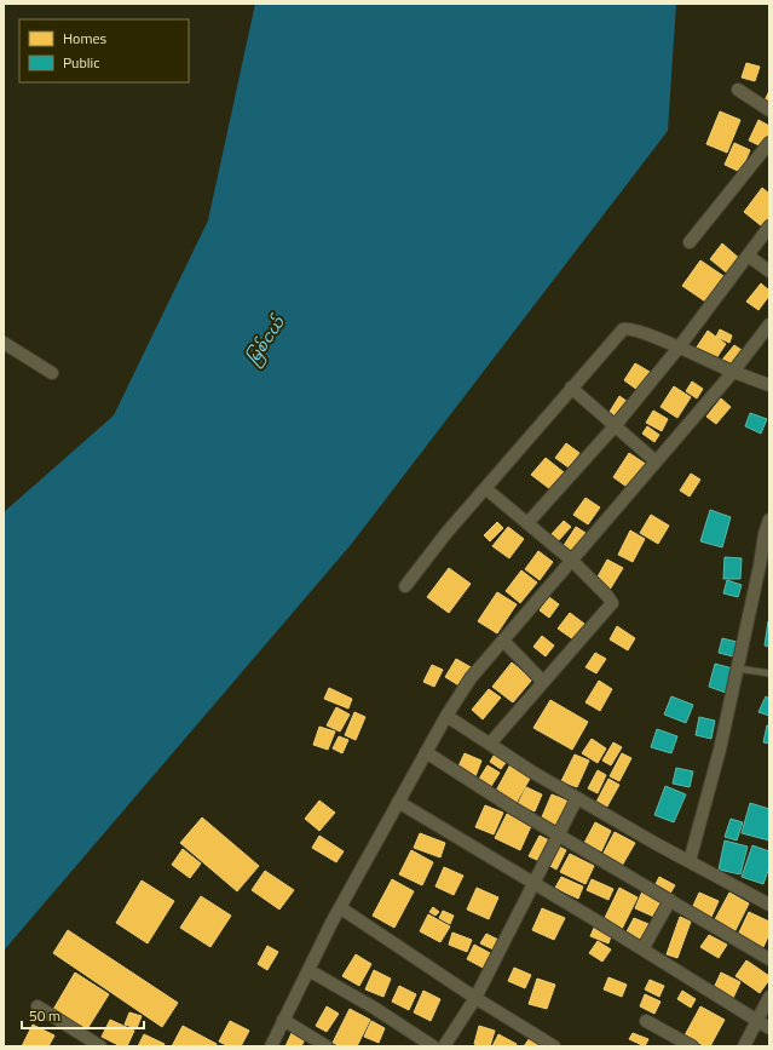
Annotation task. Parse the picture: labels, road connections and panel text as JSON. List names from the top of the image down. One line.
{"water":["မြစ်ငယ်"],"legend":["Homes","Public"],"scale_bar":"50 m"}
